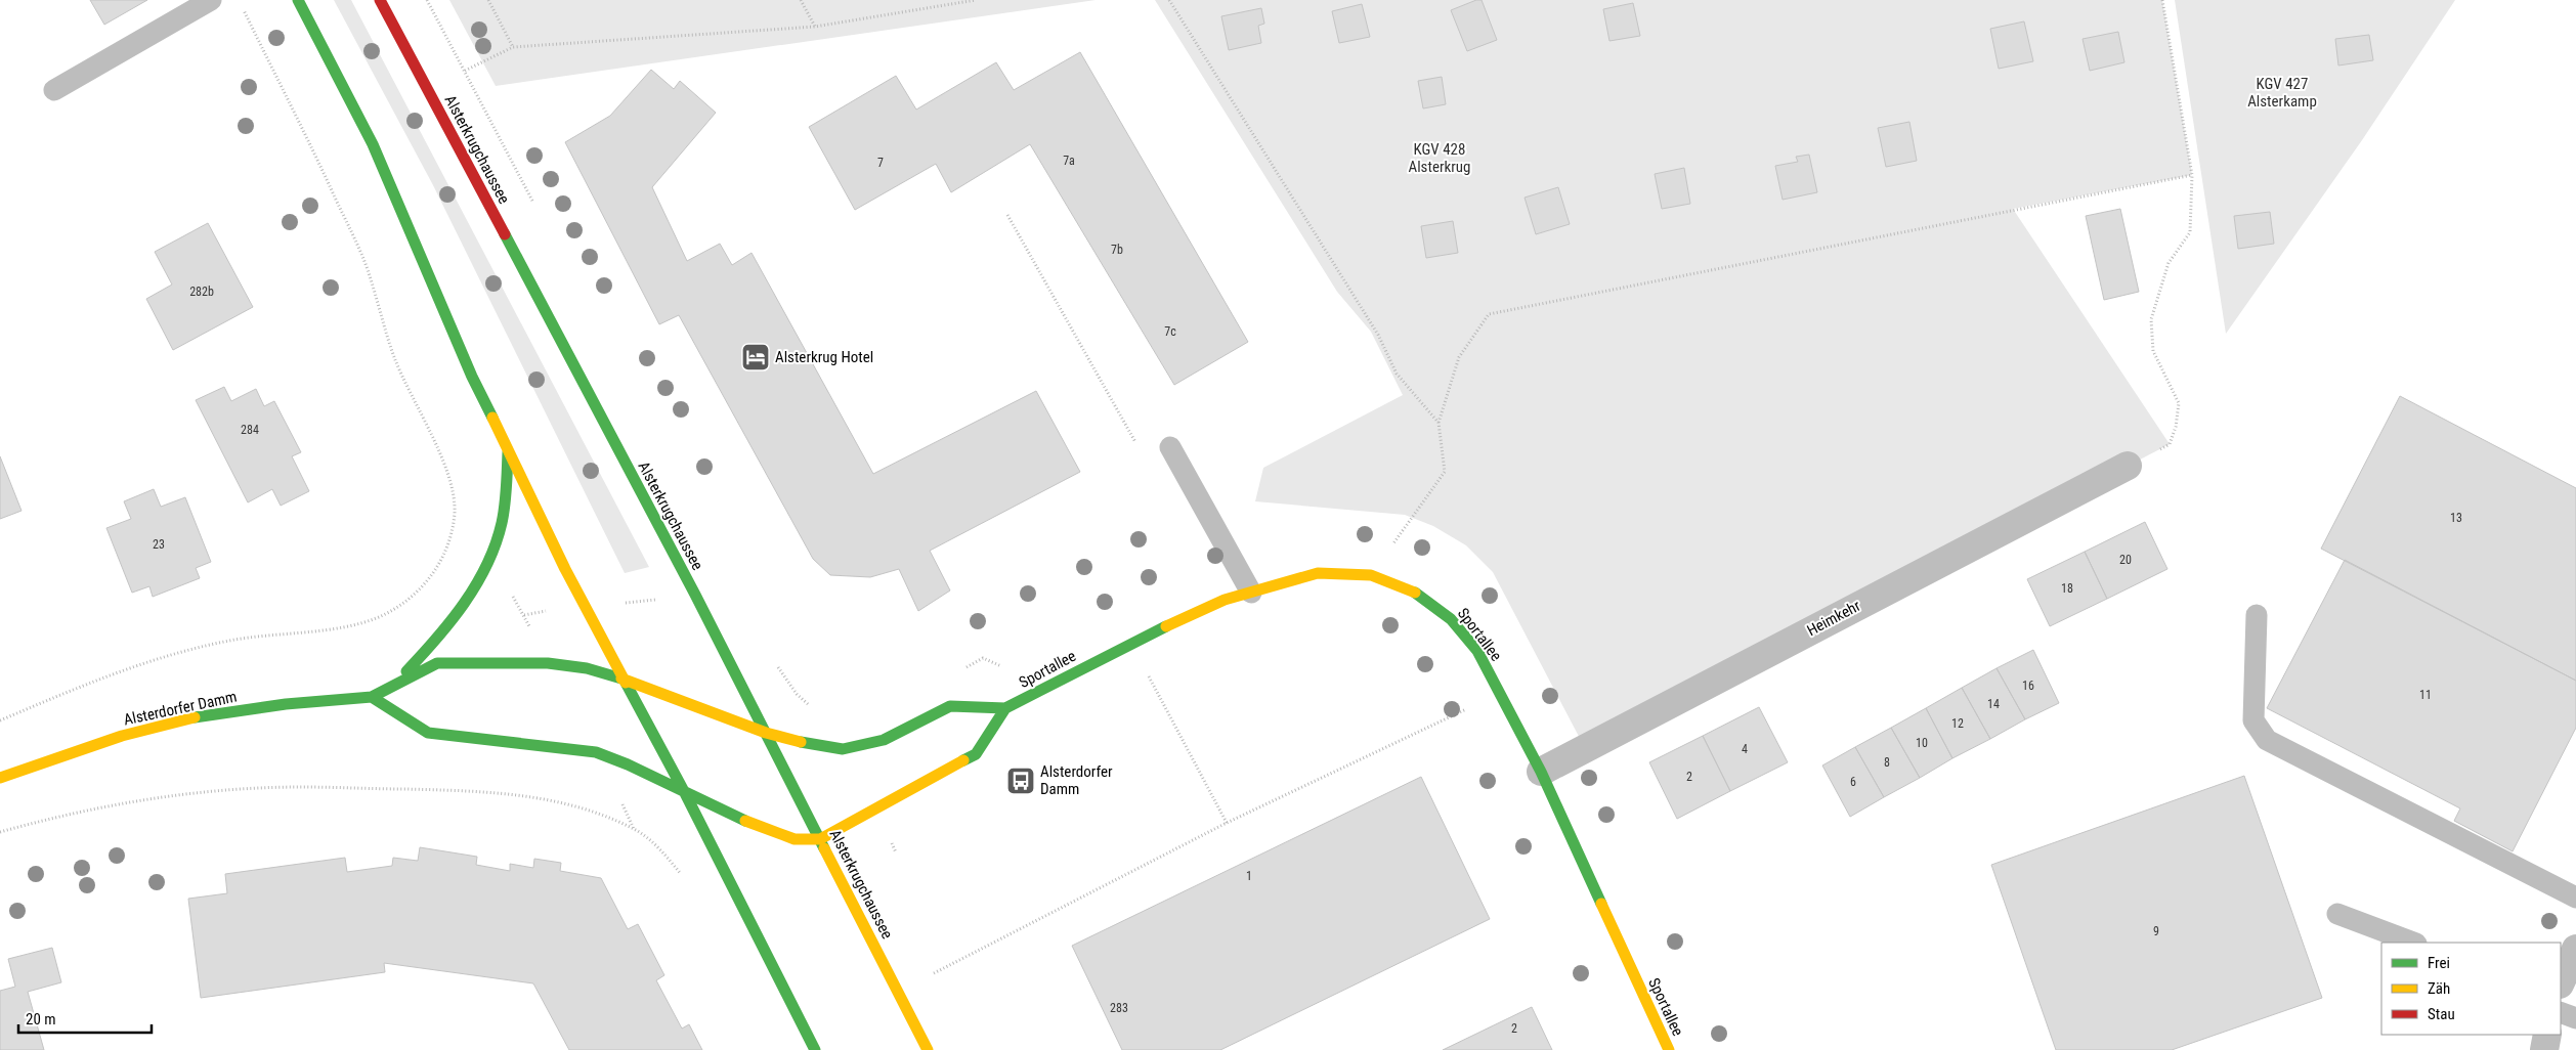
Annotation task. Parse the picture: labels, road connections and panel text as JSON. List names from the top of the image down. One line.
{"streets":{"street":["Alsterkrugchaussee","Heimkehr","Sportallee","Alsterdorfer Damm"]},"crossings":[["Alsterkrugchaussee","Sportallee"],["Heimkehr","Sportallee"],["Sportallee","Alsterdorfer Damm"]],"parks":["KGV 427 Alsterkamp","KGV 428 Alsterkrug"],"places":{"hotel":["Alsterkrug Hotel"],"bus stop":["Alsterdorfer Damm"]},"house_numbers":["7a","7","7b","282b","7c","284","13","23","20","18","16","11","14","12","10","4","8","2","6","1","9","283","2"],"legend":["Frei","Zäh","Stau"],"scale_bar":"20 m"}
